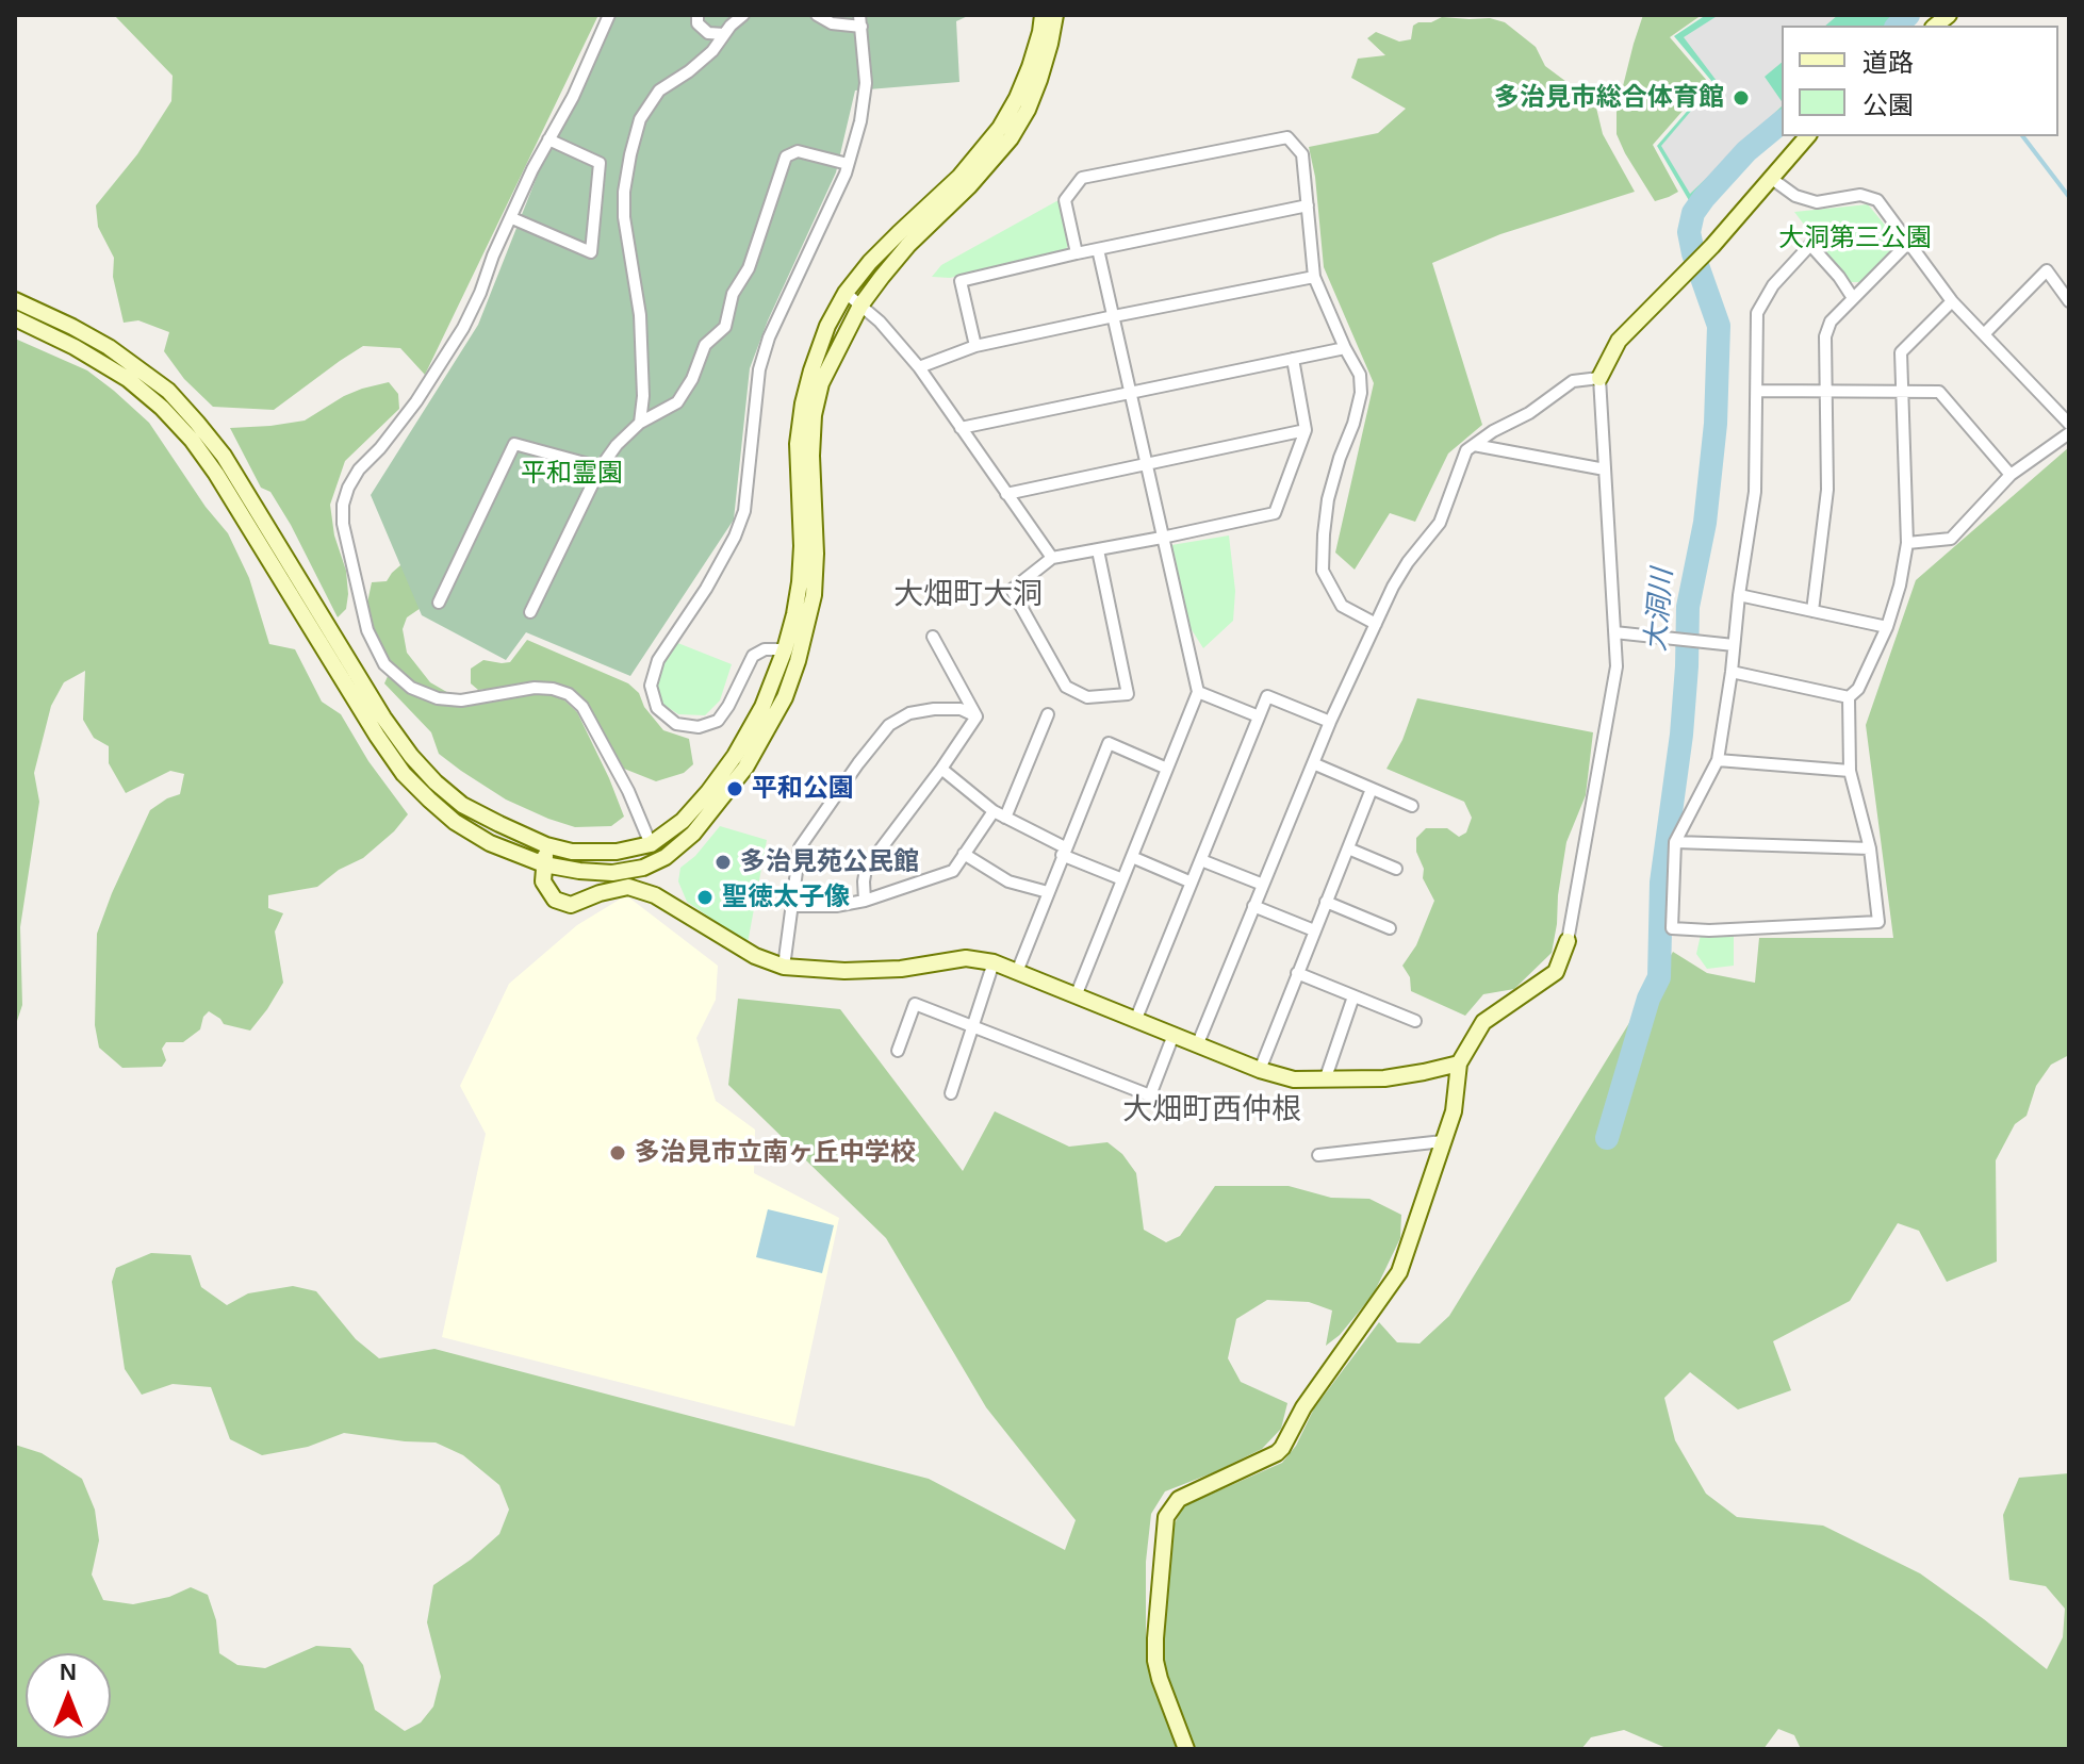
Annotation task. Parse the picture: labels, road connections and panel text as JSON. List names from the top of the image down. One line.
{"districts":["大畑町大洞","大畑町西仲根"],"water":["大洞川"],"parks":["大洞第三公園","平和霊園"],"places":["多治見市総合体育館","平和公園","多治見苑公民館","聖徳太子像","多治見市立南ヶ丘中学校"],"legend":["道路","公園"],"north":"top"}
